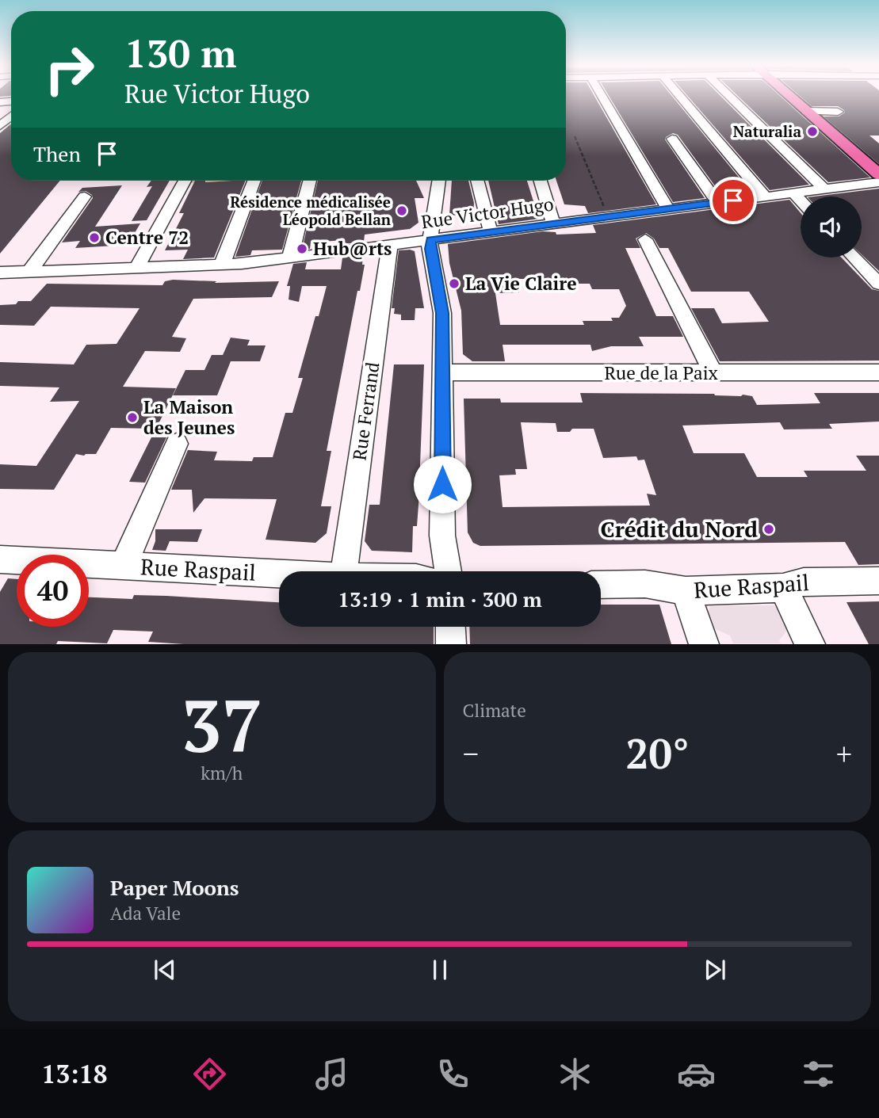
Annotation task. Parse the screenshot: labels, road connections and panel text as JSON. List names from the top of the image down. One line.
{"streets":{"street":["Rue Victor Hugo","Rue de la Paix","Rue Ferrand","Rue Raspail"]},"crossings":[["Rue Victor Hugo","Rue Ferrand"]],"places":["Naturalia","Résidence médicalisée Léopold Bellan","Centre 72","Hub@rts","La Vie Claire","La Maison des Jeunes","Crédit du Nord"],"page":{"turn":["130 m","Rue Victor Hugo"],"then":"Then","limit":"40","trip":"13:19 · 1 min · 300 m","tile":[["37","km/h"],"Climate"],"heat":["−","20°","+"],"song":["Paper Moons","Ada Vale"],"tabs":"13:18"}}
